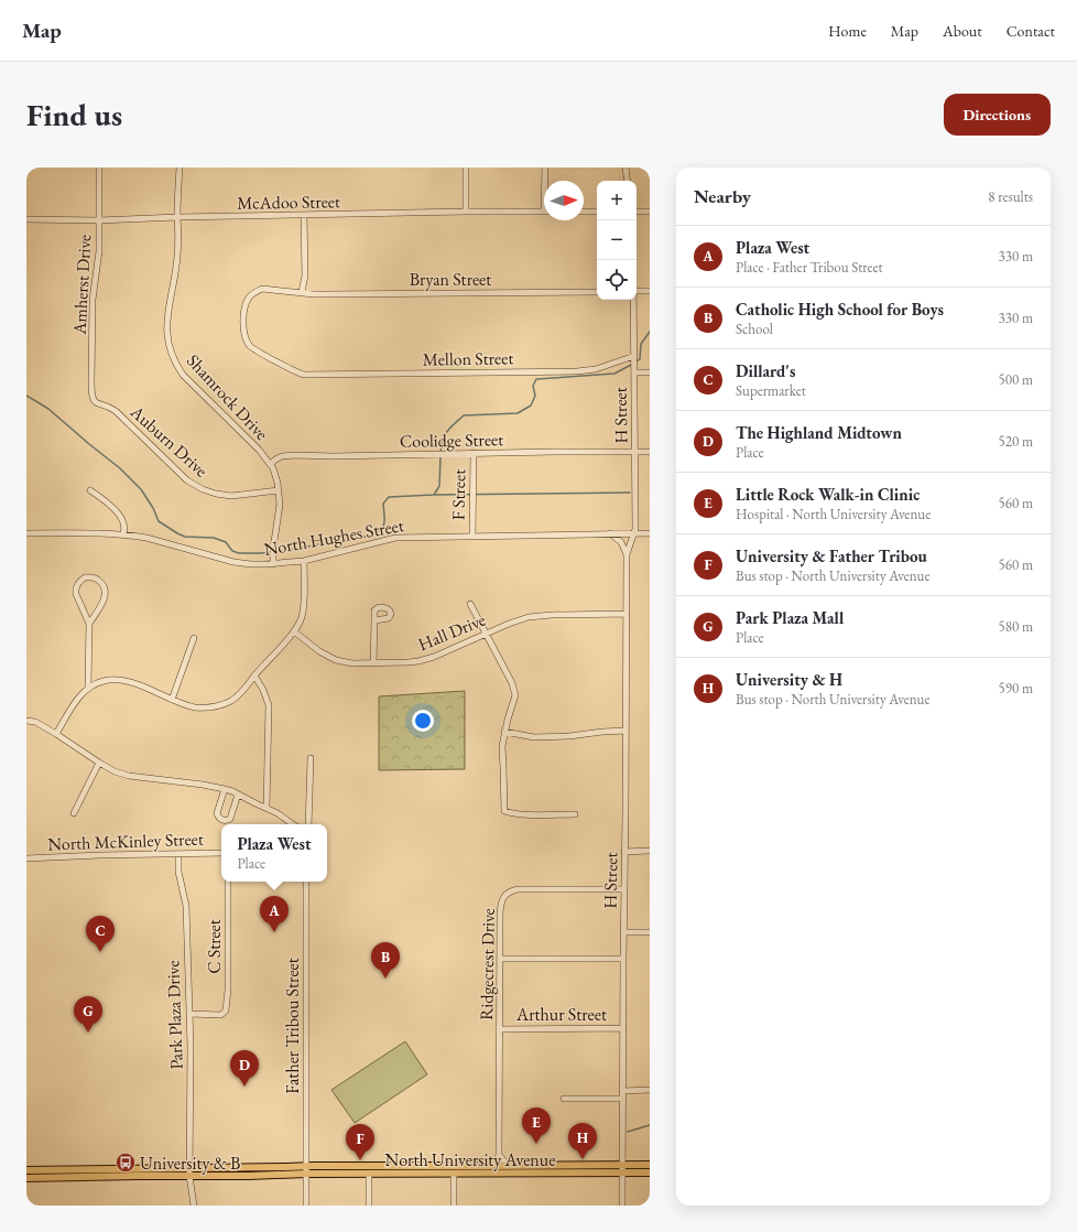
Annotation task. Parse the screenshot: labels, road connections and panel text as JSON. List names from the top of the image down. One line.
{"streets":{"main road":["North University Avenue"],"street":["McAdoo Street","Bryan Street","Amherst Drive","Mellon Street","Shamrock Drive","H Street","Coolidge Street","Auburn Drive","F Street","North Hughes Street","Hall Drive","North McKinley Street","C Street","Ridgecrest Drive","Arthur Street","Park Plaza Drive","Father Tribou Street"]},"crossings":[["McAdoo Street","Amherst Drive"],["McAdoo Street","Shamrock Drive"],["Bryan Street","Mellon Street"],["Amherst Drive","Auburn Drive"],["Mellon Street","H Street"],["Shamrock Drive","Coolidge Street"],["Shamrock Drive","Auburn Drive"],["Shamrock Drive","North Hughes Street"],["H Street","Coolidge Street"],["H Street","North Hughes Street"],["H Street","Hall Drive"],["H Street","Ridgecrest Drive"],["H Street","Arthur Street"],["H Street","North University Avenue"],["Coolidge Street","F Street"],["F Street","North Hughes Street"],["North McKinley Street","Park Plaza Drive"],["C Street","Park Plaza Drive"],["Ridgecrest Drive","Arthur Street"],["Park Plaza Drive","North University Avenue"],["Father Tribou Street","North University Avenue"]],"places":{"bus stop":["University & B"]},"north":"right","page":{"header":"Map","nav":["Home","Map","About","Contact"],"buttons":"Directions","title":"Find us","heading":["Nearby","8 results"],"map_buttons":["+","−"],"list":[{"mark":"A","name":"Plaza West","note":"Place · Father Tribou Street","value":"330 m"},{"mark":"B","name":"Catholic High School for Boys","note":"School","value":"330 m"},{"mark":"C","name":"Dillard's","note":"Supermarket","value":"500 m"},{"mark":"D","name":"The Highland Midtown","note":"Place","value":"520 m"},{"mark":"E","name":"Little Rock Walk-in Clinic","note":"Hospital · North University Avenue","value":"560 m"},{"mark":"F","name":"University & Father Tribou","note":"Bus stop · North University Avenue","value":"560 m"},{"mark":"G","name":"Park Plaza Mall","note":"Place","value":"580 m"},{"mark":"H","name":"University & H","note":"Bus stop · North University Avenue","value":"590 m"}],"popup":["Plaza West","Place"],"pins":["A","C","B","G","D","E","H","F"]}}
